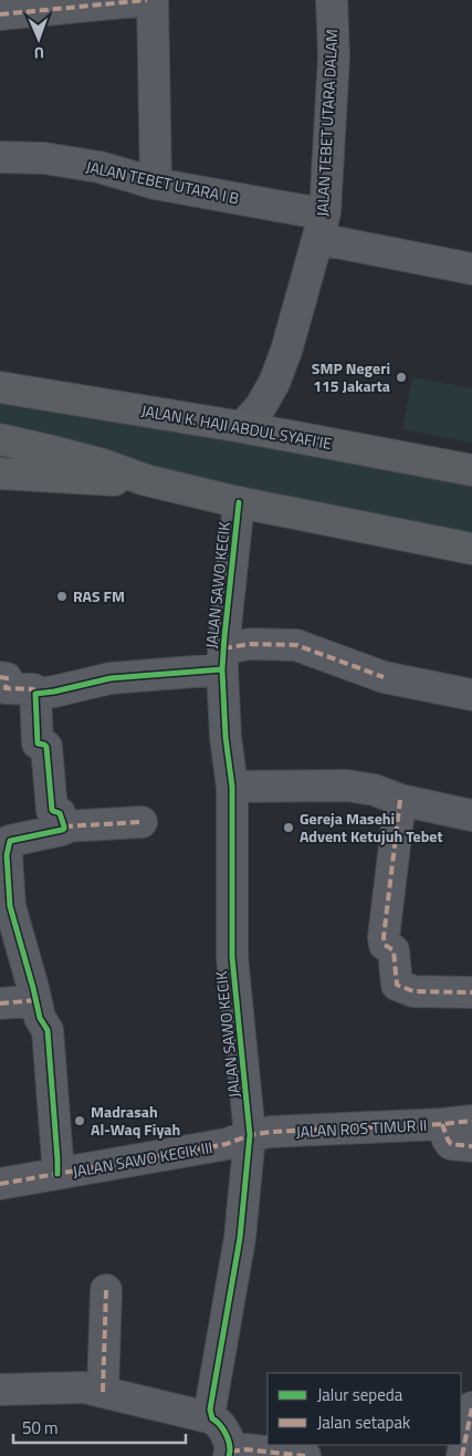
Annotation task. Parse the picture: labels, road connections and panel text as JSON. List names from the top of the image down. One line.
{"streets":{"main road":["JALAN K. HAJI ABDUL SYAFI'IE"],"street":["JALAN TEBET UTARA DALAM","JALAN TEBET UTARA I B","JALAN SAWO KECIK","JALAN ROS TIMUR II","JALAN SAWO KECIK III"]},"crossings":[["JALAN TEBET UTARA DALAM","JALAN TEBET UTARA I B"],["JALAN TEBET UTARA DALAM","JALAN K. HAJI ABDUL SYAFI'IE"],["JALAN SAWO KECIK","JALAN ROS TIMUR II"],["JALAN SAWO KECIK","JALAN SAWO KECIK III"],["JALAN ROS TIMUR II","JALAN SAWO KECIK III"]],"places":["SMP Negeri 115 Jakarta","RAS FM","Gereja Masehi Advent Ketujuh Tebet","Madrasah Al-Waq Fiyah"],"legend":["Jalur sepeda","Jalan setapak"],"scale_bar":"50 m","north":"bottom"}
